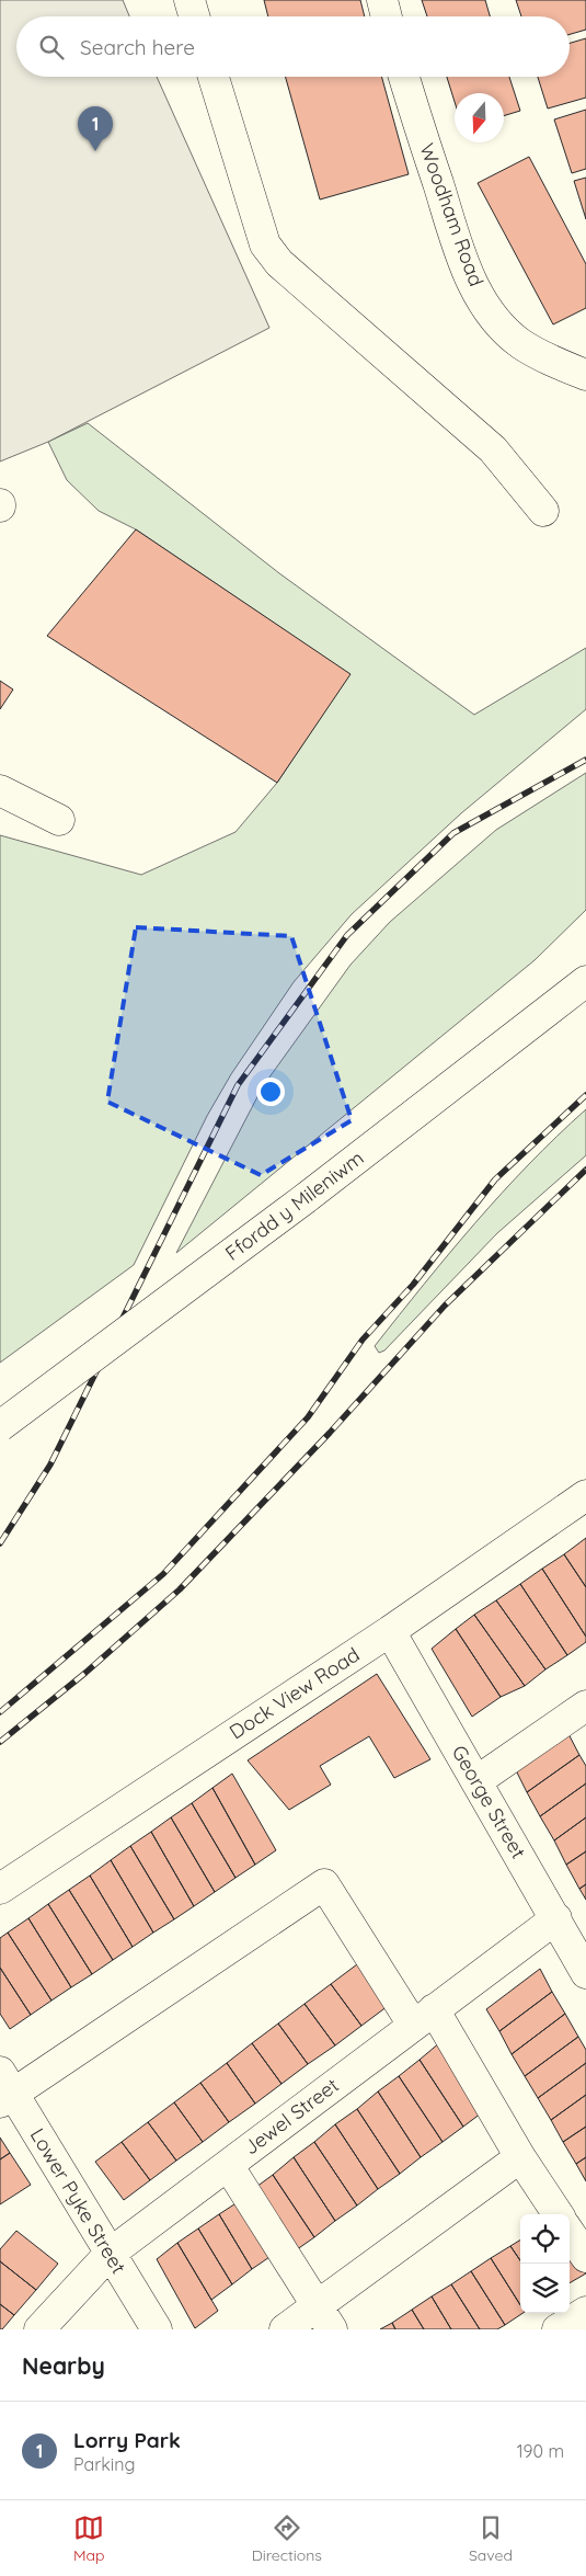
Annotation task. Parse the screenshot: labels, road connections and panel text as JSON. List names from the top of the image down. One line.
{"streets":{"street":["Woodham Road","Ffordd y Mileniwm","Dock View Road","George Street","Jewel Street","Lower Pyke Street"]},"crossings":[["Dock View Road","George Street"],["George Street","Jewel Street"],["Jewel Street","Lower Pyke Street"]],"north":"bottom","page":{"search":"Search here","pins":"1","heading":"Nearby","list":[{"mark":"1","name":"Lorry Park","note":"Parking","value":"190 m"}],"nav":["Map","Directions","Saved"]}}
